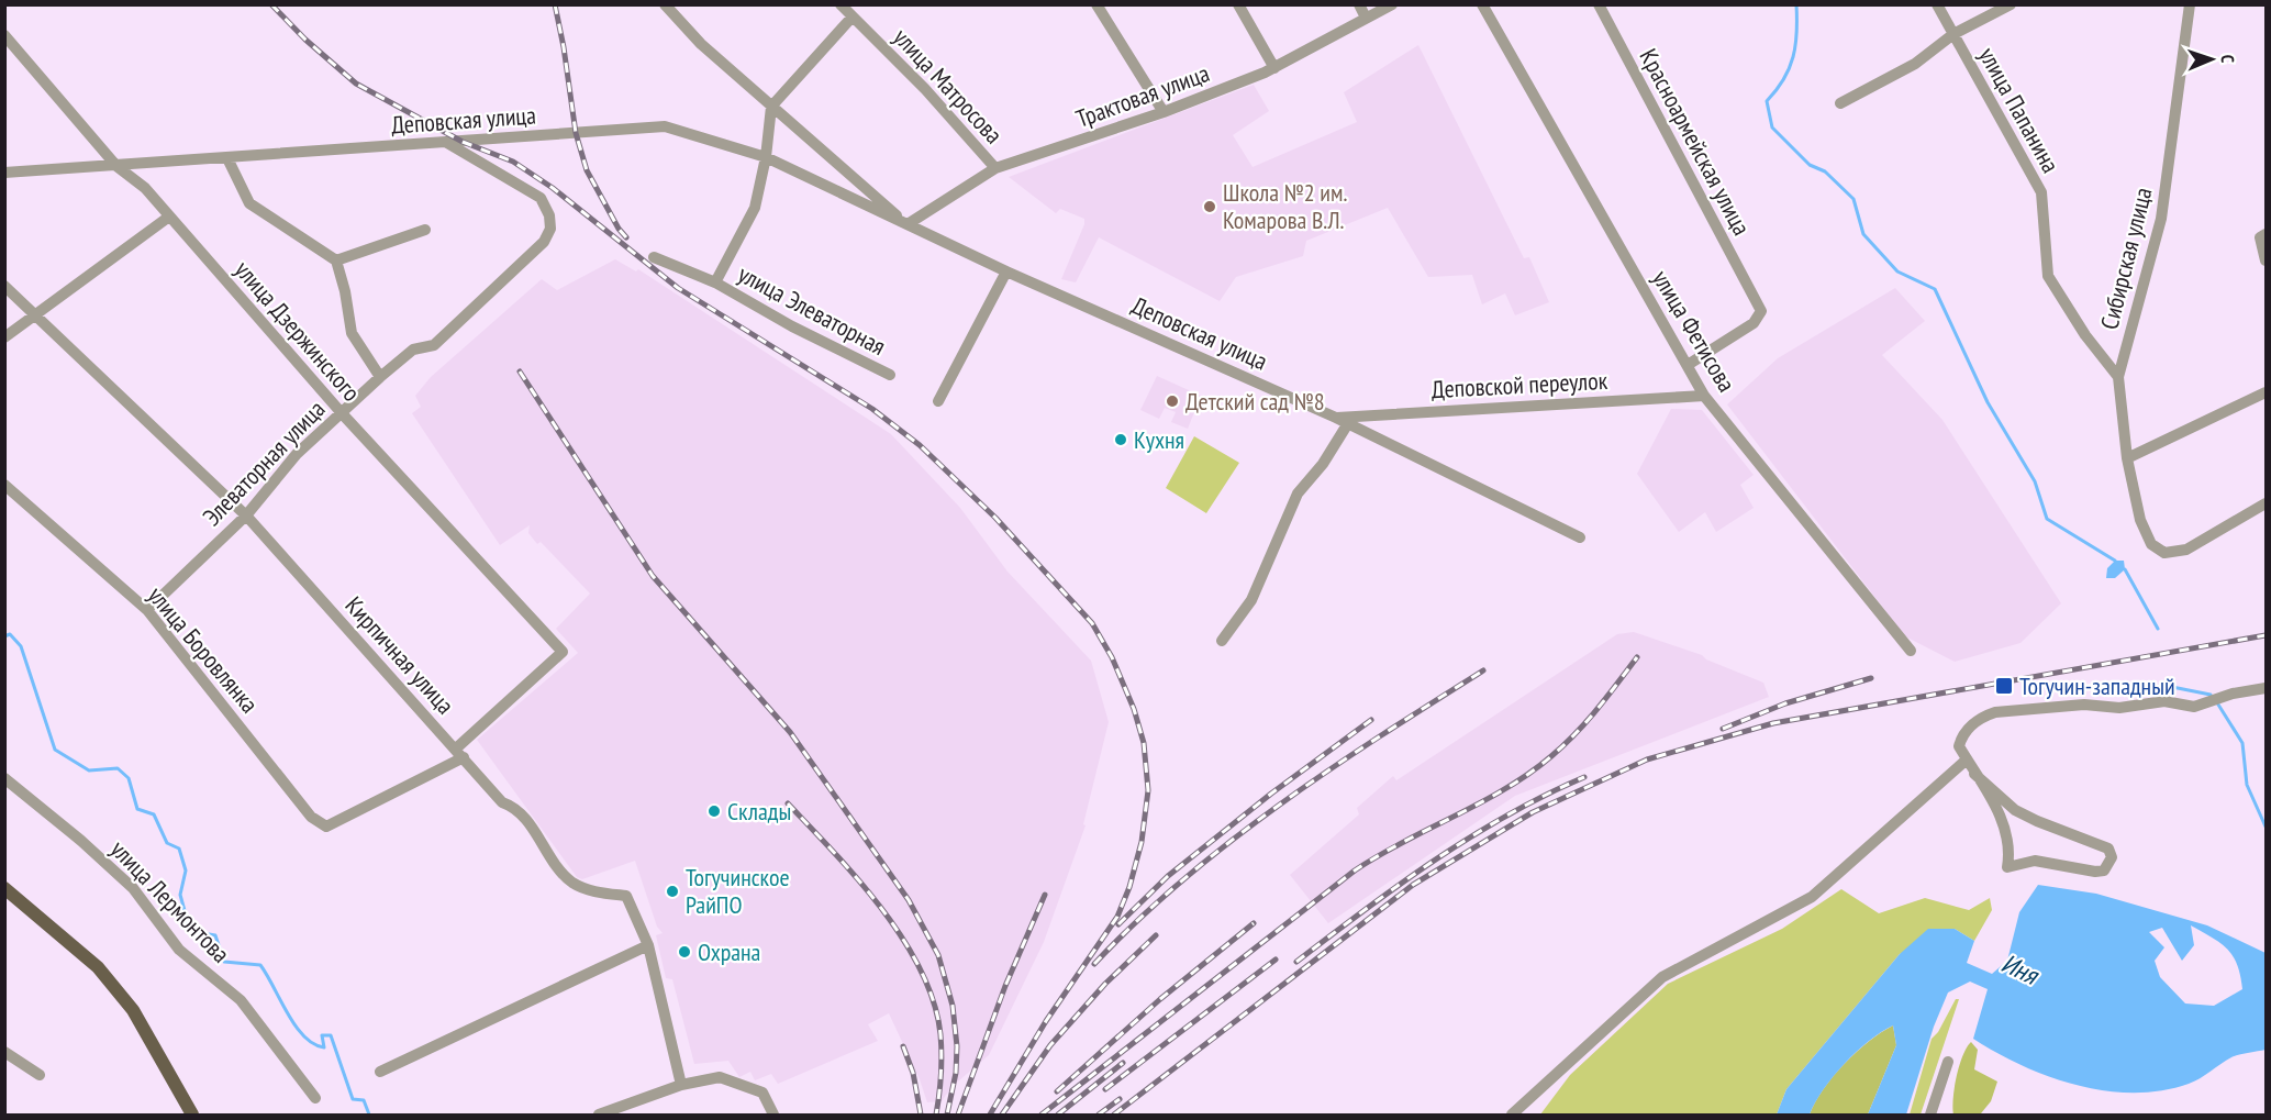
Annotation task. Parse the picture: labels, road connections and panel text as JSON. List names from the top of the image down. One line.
{"streets":{"street":["улица Матросова","Трактовая улица","улица Папанина","Деповская улица","Красноармейская улица","Сибирская улица","улица Элеваторная","улица Дзержинского","улица Фетисова","Деповской переулок","Элеваторная улица","улица Боровлянка","Кирпичная улица","улица Лермонтова"]},"crossings":[["улица Матросова","Трактовая улица"],["Трактовая улица","Деповская улица"],["улица Папанина","Сибирская улица"],["Деповская улица","улица Дзержинского"],["Деповская улица","Деповской переулок"],["Деповская улица","Элеваторная улица"],["Красноармейская улица","улица Фетисова"],["улица Дзержинского","Элеваторная улица"],["улица Дзержинского","улица Боровлянка"],["улица Дзержинского","Кирпичная улица"],["улица Фетисова","Деповской переулок"],["Элеваторная улица","улица Боровлянка"],["Элеваторная улица","Кирпичная улица"],["улица Боровлянка","Кирпичная улица"]],"water":["Иня"],"places":{"other":["Школа №2 им. Комарова В.Л.","Детский сад №8","Кухня","Склады","Тогучинское РайПО","Охрана"],"transit":["Тогучин-западный"]},"north":"right"}
